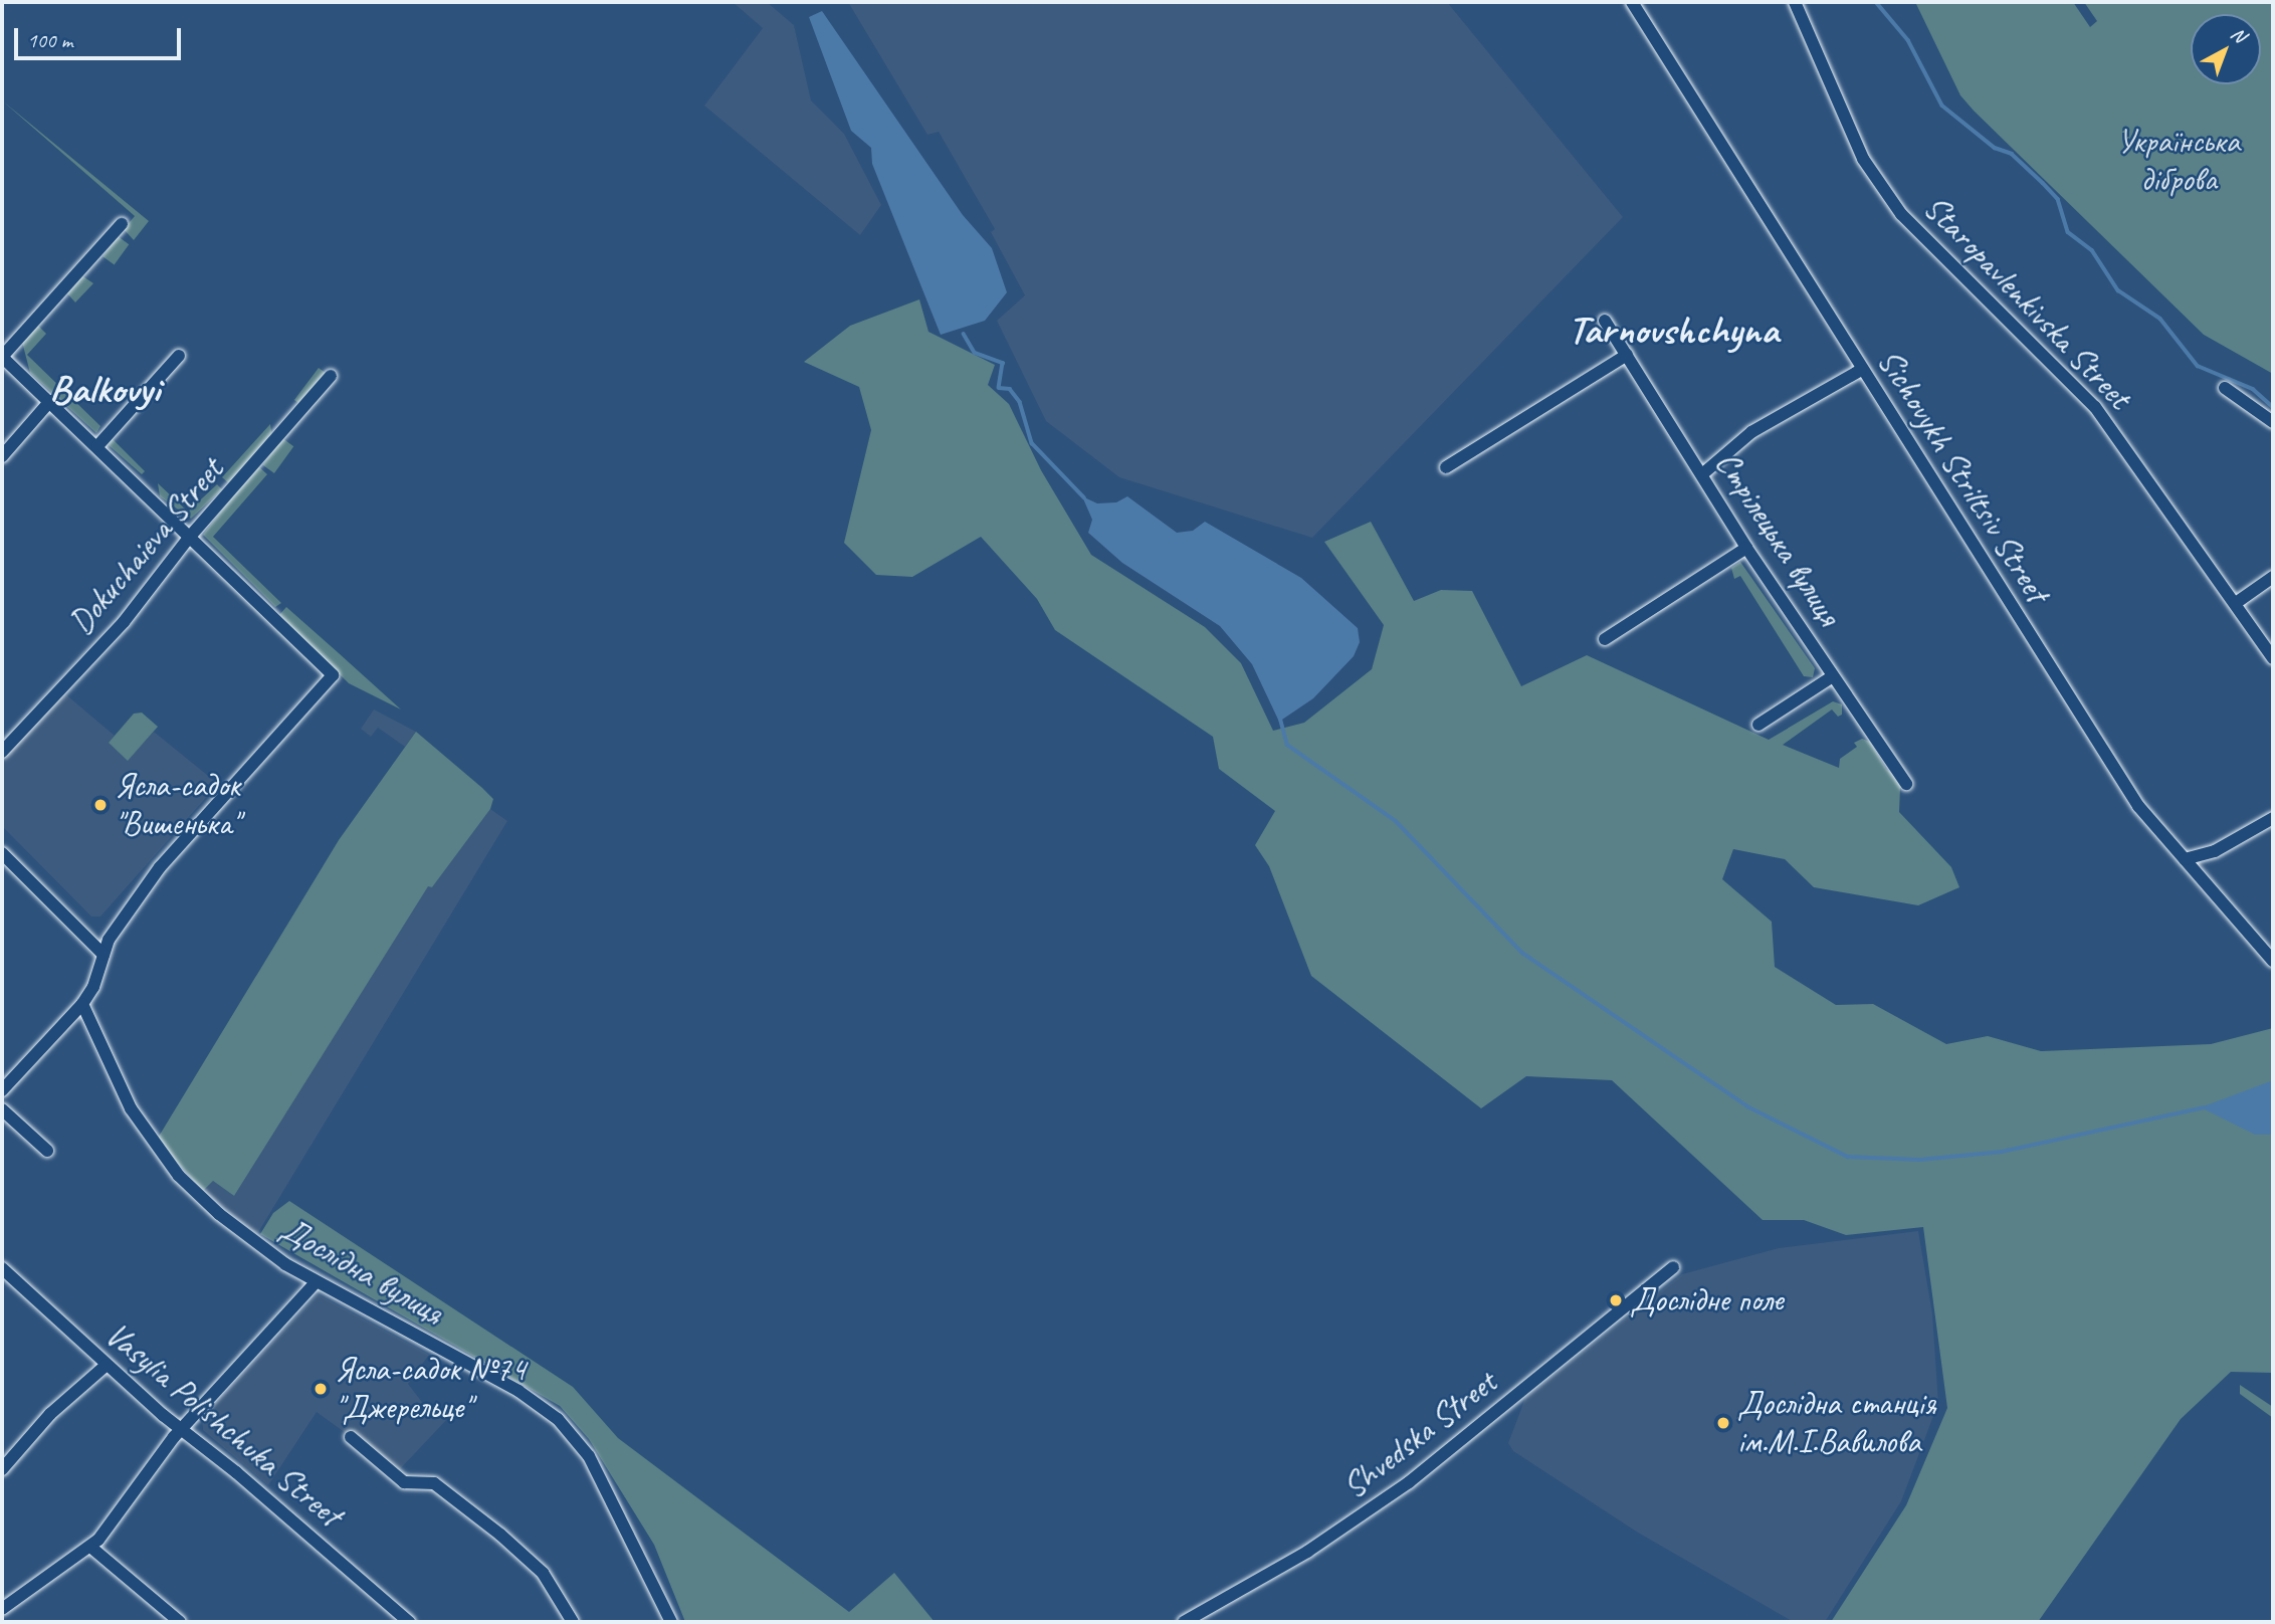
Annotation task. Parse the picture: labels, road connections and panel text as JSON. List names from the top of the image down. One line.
{"streets":{"street":["Staropavlenkivska Street","Sichovykh Striltsiv Street","Стрілецька вулиця","Dokuchaieva Street","Дослідна вулиця","Vasylia Polishchuka Street","Shvedska Street"]},"districts":["Tarnovshchyna","Balkovyi"],"parks":["Українська діброва"],"places":["Ясла-садок \"Вишенька\"","Дослідне поле","Ясла-садок №74 \"Джерельце\"","Дослідна станція ім.М.І.Вавилова"],"scale_bar":"100 m","north":"top right"}
